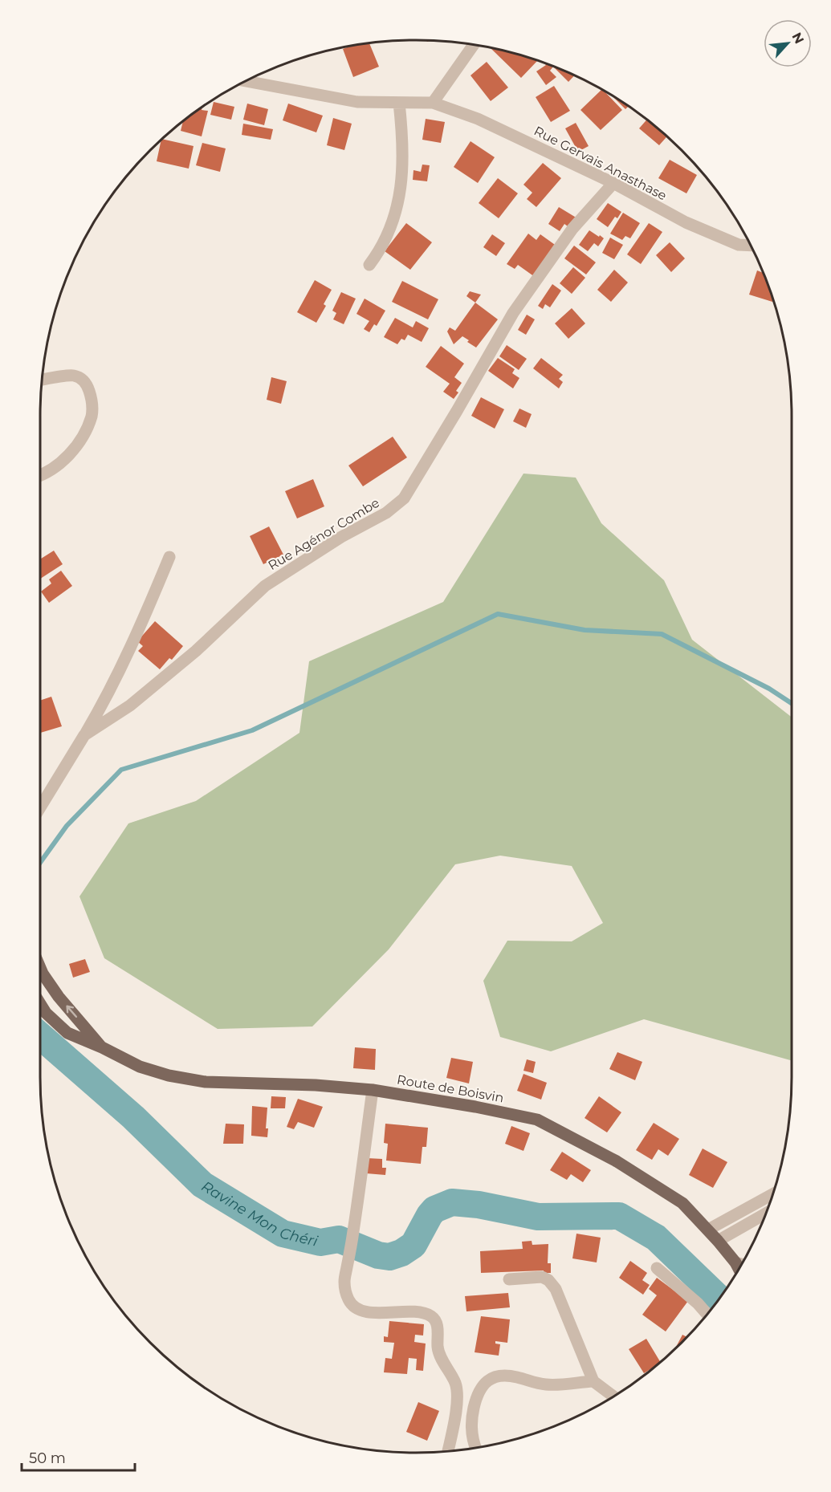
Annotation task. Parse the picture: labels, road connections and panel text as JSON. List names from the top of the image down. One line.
{"streets":{"main road":["Route de Boisvin"],"street":["Rue Gervais Anasthase","Rue Agénor Combe"]},"crossings":[["Rue Gervais Anasthase","Rue Agénor Combe"]],"water":["Ravine Mon Chéri"],"scale_bar":"50 m","north":"top right"}
